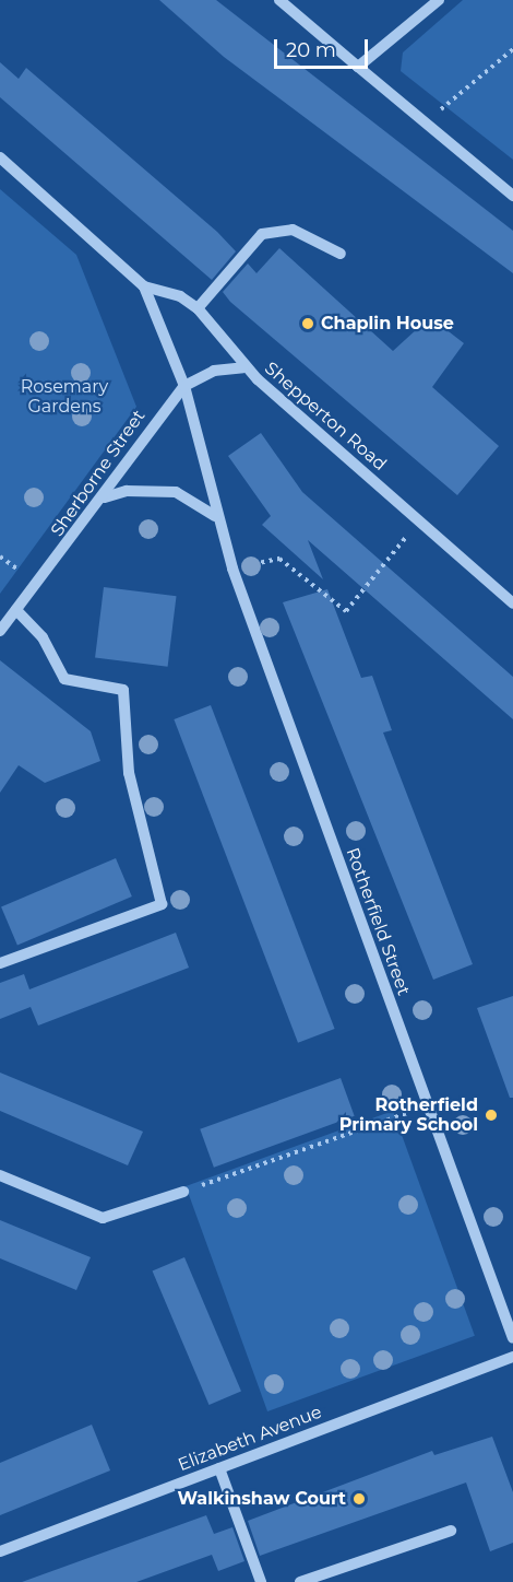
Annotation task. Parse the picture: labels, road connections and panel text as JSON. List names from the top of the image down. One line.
{"streets":{"street":["Shepperton Road","Sherborne Street","Rotherfield Street","Elizabeth Avenue"]},"crossings":[["Shepperton Road","Sherborne Street"],["Shepperton Road","Rotherfield Street"],["Sherborne Street","Rotherfield Street"]],"parks":["Rosemary Gardens"],"places":["Chaplin House","Rotherfield Primary School","Walkinshaw Court"],"scale_bar":"20 m"}
